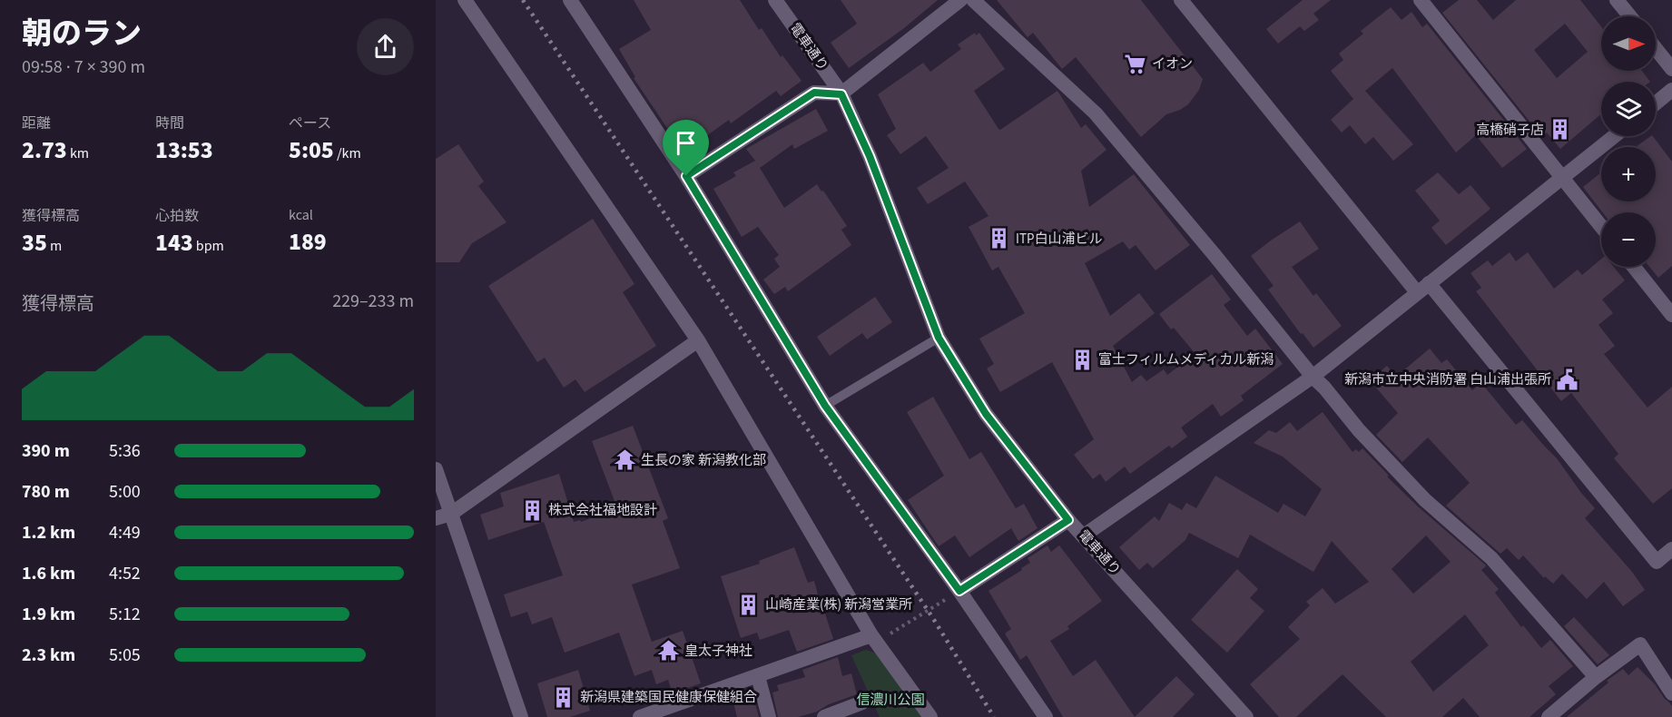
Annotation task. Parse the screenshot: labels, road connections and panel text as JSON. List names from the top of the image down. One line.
{"streets":{"street":["電車通り"]},"parks":["信濃川公園"],"places":{"supermarket":["イオン"],"building":["高橋硝子店","ITP白山浦ビル","富士フィルムメディカル新潟","株式会社福地設計","山崎産業(株) 新潟営業所","新潟県建築国民健康保健組合"],"public building":["新潟市立中央消防署 白山浦出張所"],"temple":["生長の家 新潟教化部","皇太子神社"]},"north":"right","page":{"heading":["朝のラン","09:58 · 7 × 390 m"],"map_buttons":["+","−"],"stats":[["距離","2.73 km"],["時間","13:53"],["ペース","5:05 /km"],["獲得標高","35 m"],["心拍数","143 bpm"],["kcal","189"]],"chart":["獲得標高","229–233 m"],"list":[{"name":"390 m","note":"5:36"},{"name":"780 m","note":"5:00"},{"name":"1.2 km","note":"4:49"},{"name":"1.6 km","note":"4:52"},{"name":"1.9 km","note":"5:12"},{"name":"2.3 km","note":"5:05"}]}}
